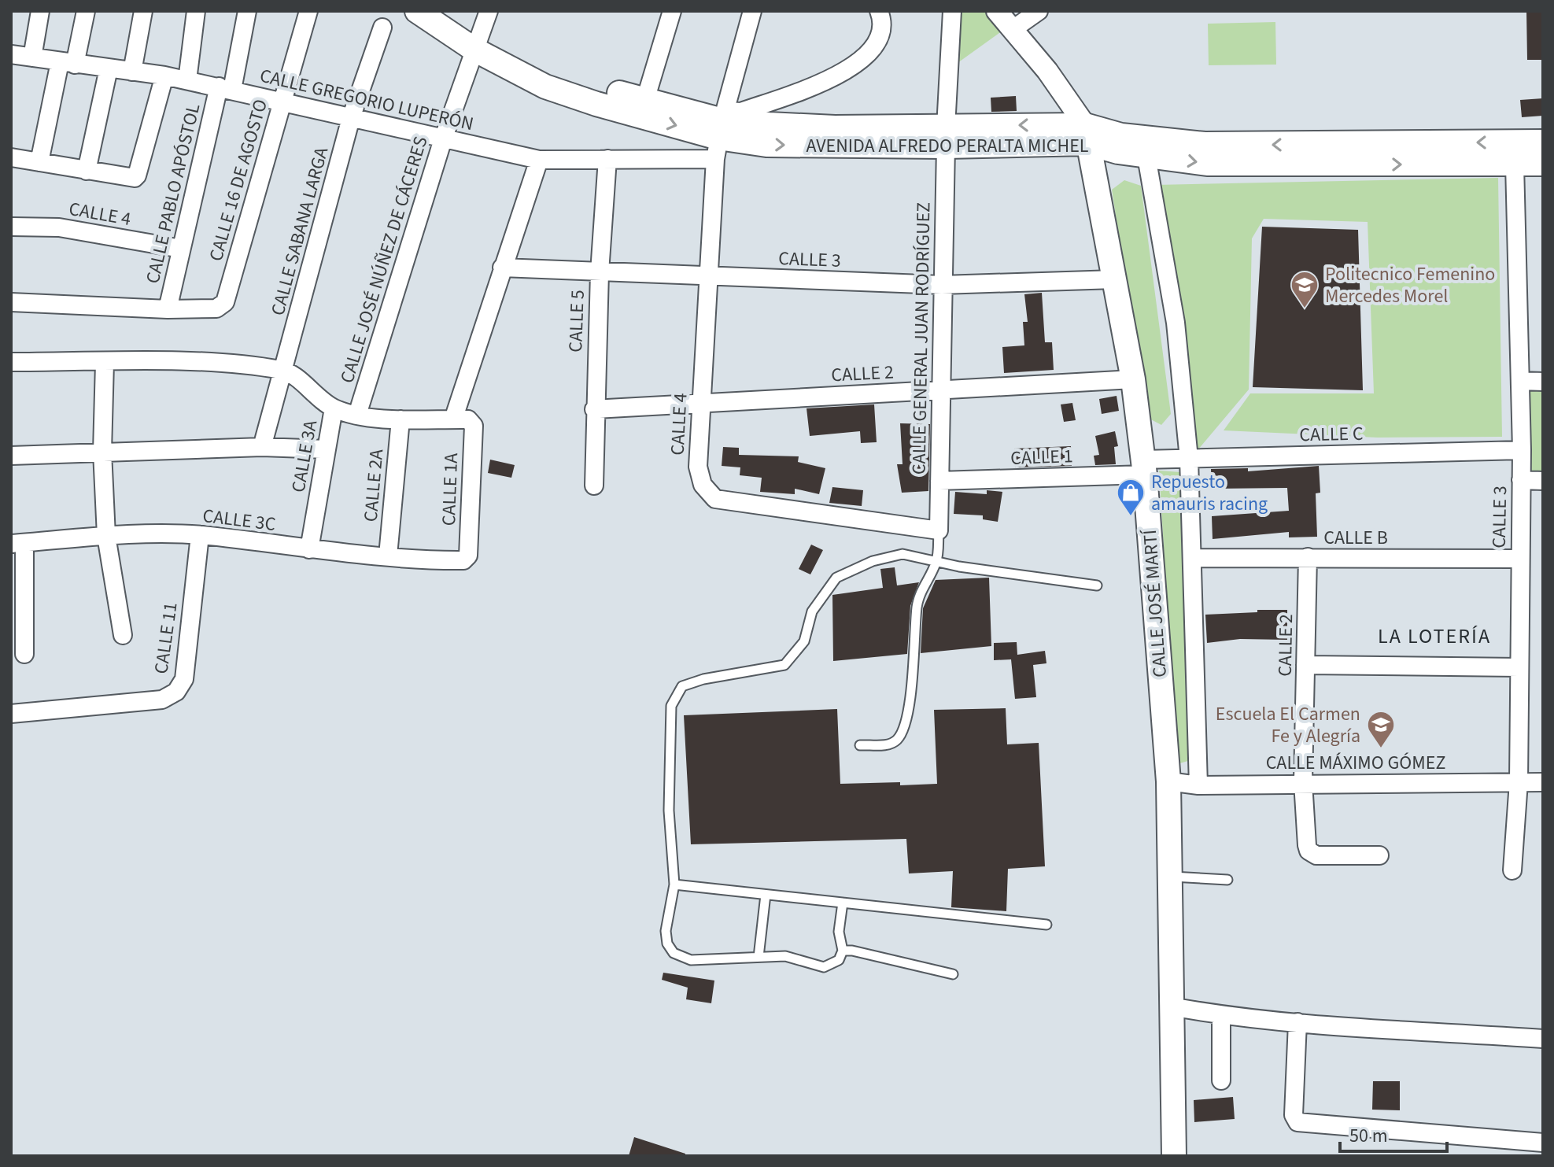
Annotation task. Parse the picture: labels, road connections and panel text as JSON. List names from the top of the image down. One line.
{"streets":{"main road":["AVENIDA ALFREDO PERALTA MICHEL","CALLE JOSÉ MARTÍ"],"street":["CALLE GREGORIO LUPERÓN","CALLE 16 DE AGOSTO","CALLE PABLO APÓSTOL","CALLE 4","CALLE SABANA LARGA","CALLE JOSÉ NÚÑEZ DE CÁCERES","CALLE 3","CALLE 5","CALLE GENERAL JUAN RODRÍGUEZ","CALLE 2","CALLE C","CALLE 3A","CALLE 1","CALLE 2A","CALLE 1A","CALLE 3C","CALLE B","CALLE 11","CALLE MÁXIMO GÓMEZ"]},"crossings":[["CALLE GREGORIO LUPERÓN","AVENIDA ALFREDO PERALTA MICHEL"],["CALLE GREGORIO LUPERÓN","CALLE 16 DE AGOSTO"],["CALLE GREGORIO LUPERÓN","CALLE PABLO APÓSTOL"],["CALLE GREGORIO LUPERÓN","CALLE 4"],["CALLE GREGORIO LUPERÓN","CALLE SABANA LARGA"],["CALLE GREGORIO LUPERÓN","CALLE JOSÉ NÚÑEZ DE CÁCERES"],["CALLE GREGORIO LUPERÓN","CALLE 5"],["AVENIDA ALFREDO PERALTA MICHEL","CALLE 4"],["AVENIDA ALFREDO PERALTA MICHEL","CALLE JOSÉ NÚÑEZ DE CÁCERES"],["AVENIDA ALFREDO PERALTA MICHEL","CALLE 3"],["AVENIDA ALFREDO PERALTA MICHEL","CALLE GENERAL JUAN RODRÍGUEZ"],["AVENIDA ALFREDO PERALTA MICHEL","CALLE JOSÉ MARTÍ"],["CALLE 16 DE AGOSTO","CALLE PABLO APÓSTOL"],["CALLE PABLO APÓSTOL","CALLE 4"],["CALLE 4","CALLE 3"],["CALLE 4","CALLE GENERAL JUAN RODRÍGUEZ"],["CALLE 4","CALLE 2"],["CALLE 3","CALLE 5"],["CALLE 3","CALLE GENERAL JUAN RODRÍGUEZ"],["CALLE 3","CALLE C"],["CALLE 3","CALLE B"],["CALLE 3","CALLE JOSÉ MARTÍ"],["CALLE 3","CALLE MÁXIMO GÓMEZ"],["CALLE 5","CALLE 2"],["CALLE GENERAL JUAN RODRÍGUEZ","CALLE 2"],["CALLE GENERAL JUAN RODRÍGUEZ","CALLE 1"],["CALLE 2","CALLE B"],["CALLE 2","CALLE JOSÉ MARTÍ"],["CALLE 2","CALLE MÁXIMO GÓMEZ"],["CALLE C","CALLE 1"],["CALLE C","CALLE JOSÉ MARTÍ"],["CALLE 3A","CALLE 3C"],["CALLE 1","CALLE JOSÉ MARTÍ"],["CALLE 2A","CALLE 3C"],["CALLE 1A","CALLE 3C"],["CALLE 3C","CALLE 11"],["CALLE JOSÉ MARTÍ","CALLE MÁXIMO GÓMEZ"]],"districts":["LA LOTERÍA"],"places":{"school or university":["Politecnico Femenino Mercedes Morel","Escuela El Carmen Fe y Alegría"],"shop":["Repuesto amauris racing"]},"scale_bar":"50 m"}
